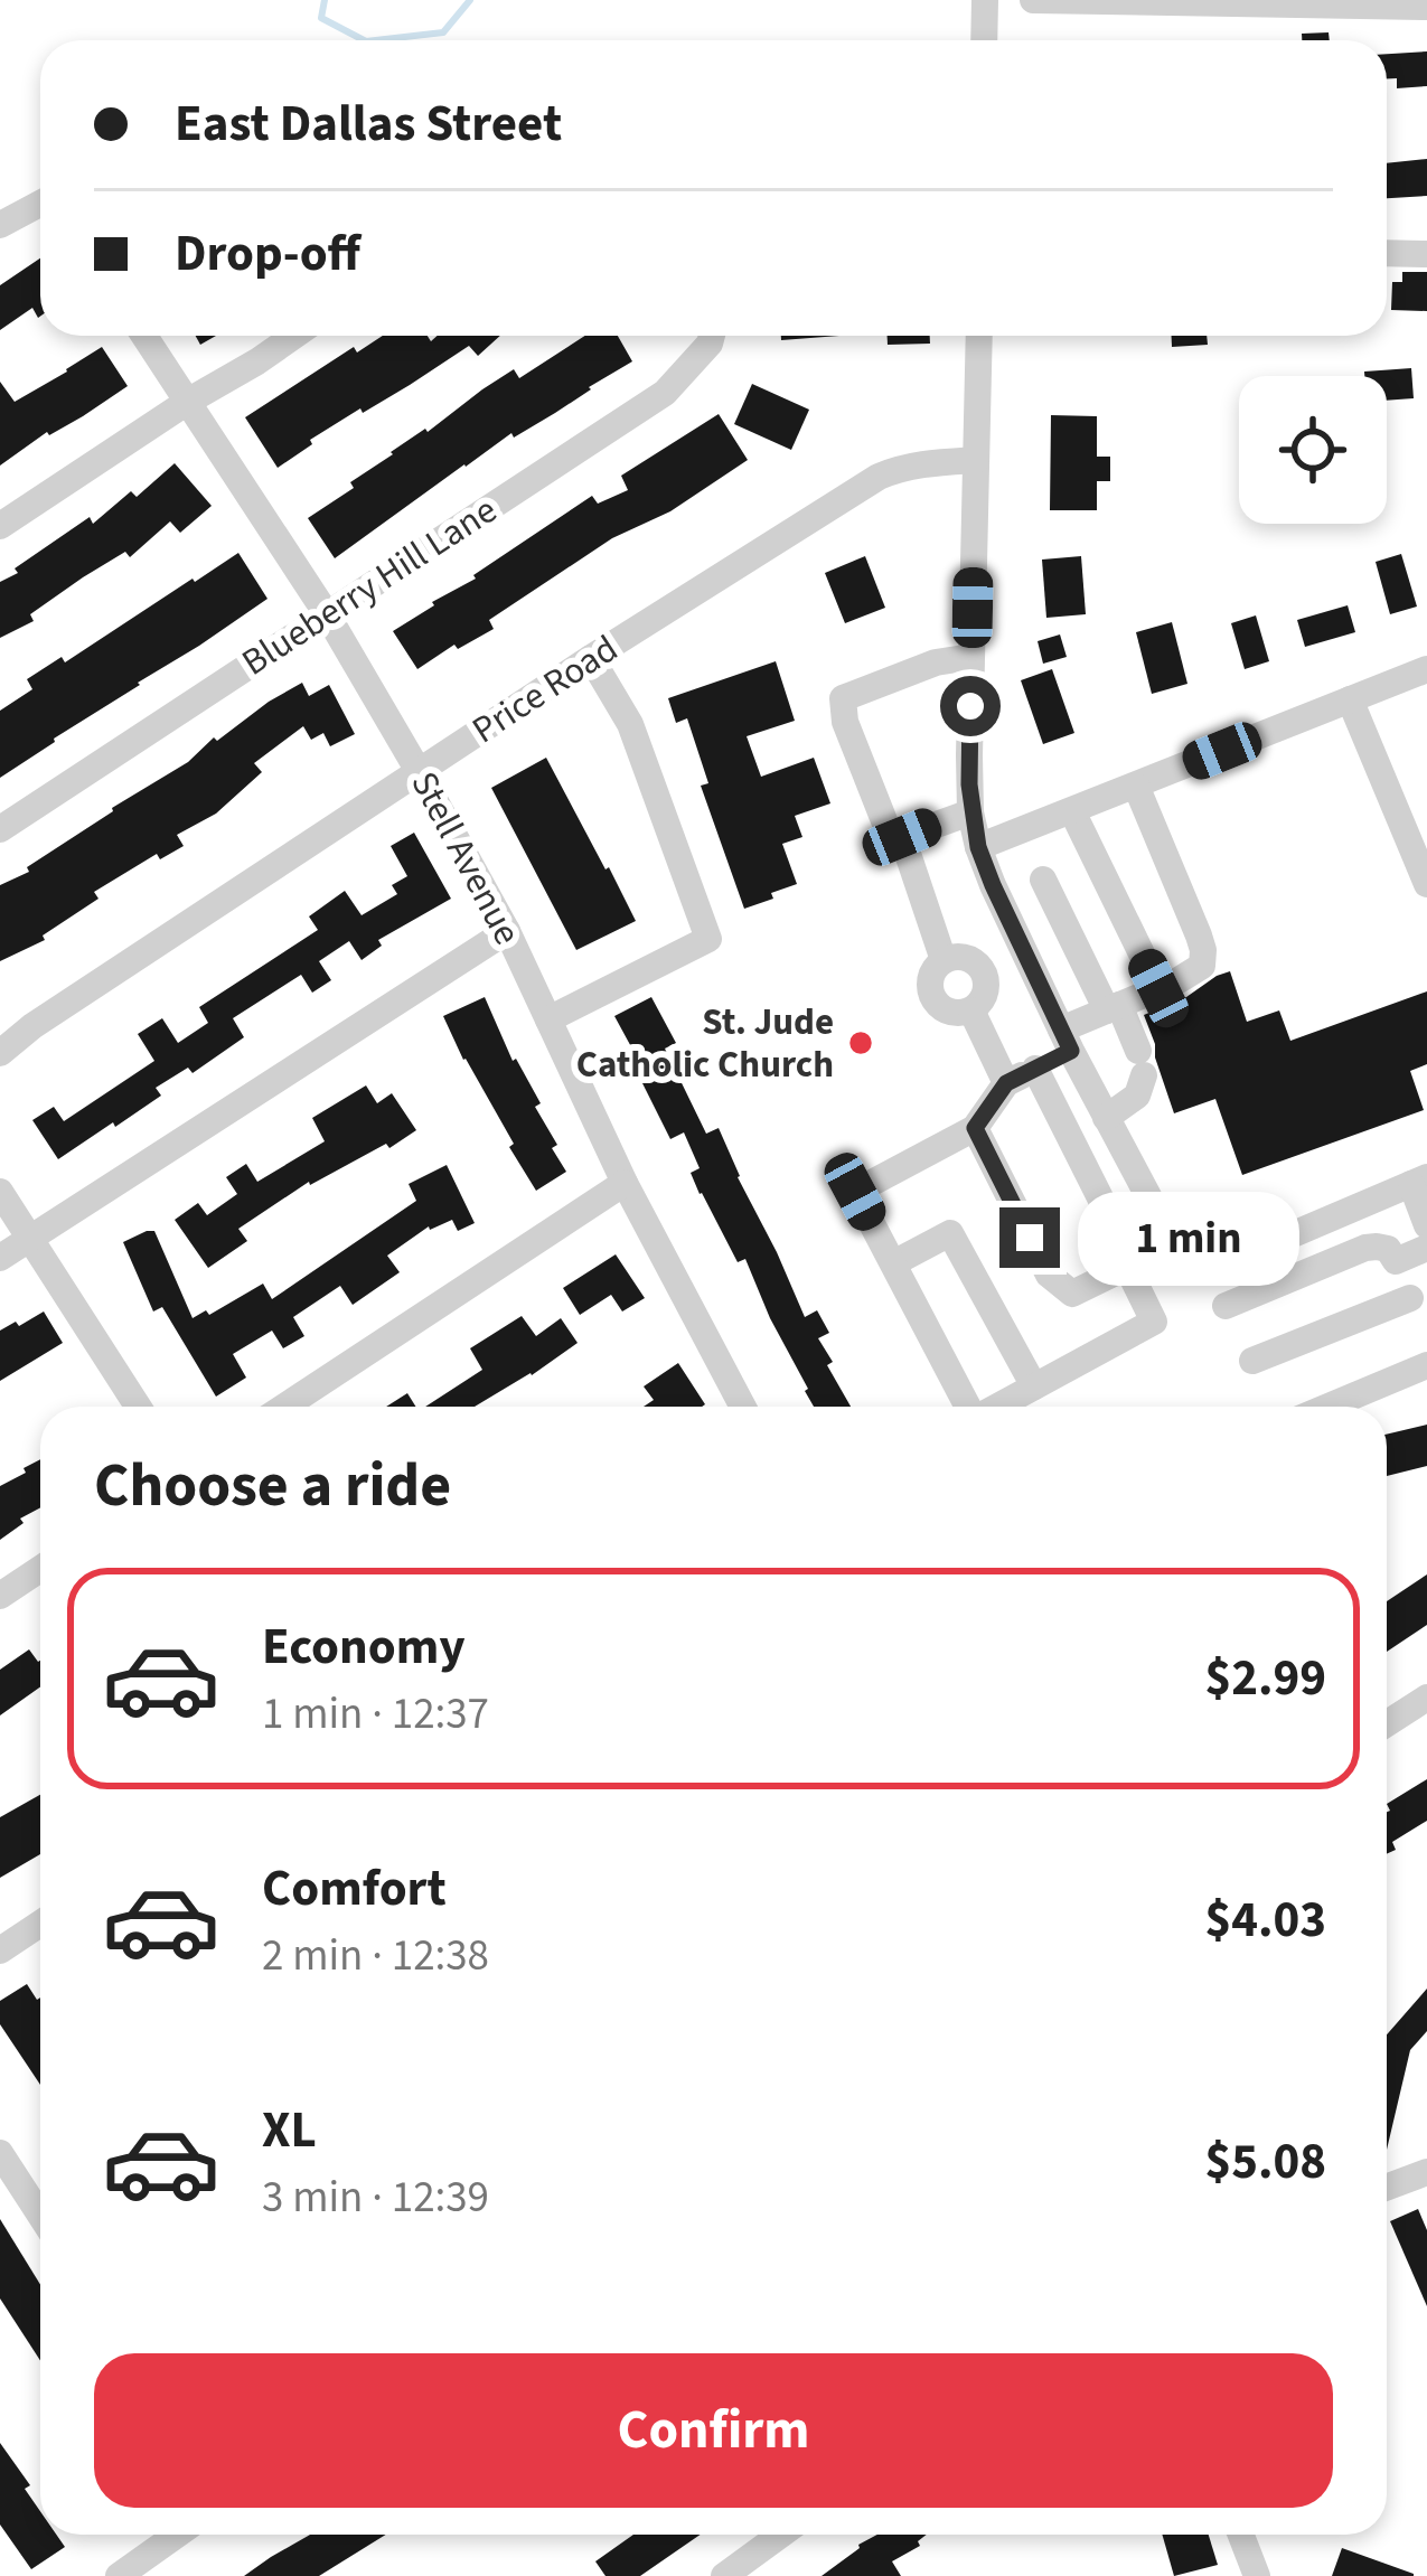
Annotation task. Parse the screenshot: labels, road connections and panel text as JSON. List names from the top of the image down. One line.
{"streets":{"street":["Blueberry Hill Lane","Price Road","Stell Avenue"]},"crossings":[["Blueberry Hill Lane","Stell Avenue"],["Price Road","Stell Avenue"]],"places":["St. Jude Catholic Church"],"page":{"banner":["East Dallas Street","Drop-off"],"bubble":"1 min","heading":"Choose a ride","list":[{"name":"Economy","note":"1 min · 12:37","value":"$2.99"},{"name":"Comfort","note":"2 min · 12:38","value":"$4.03"},{"name":"XL","note":"3 min · 12:39","value":"$5.08"}],"buttons":"Confirm"}}
